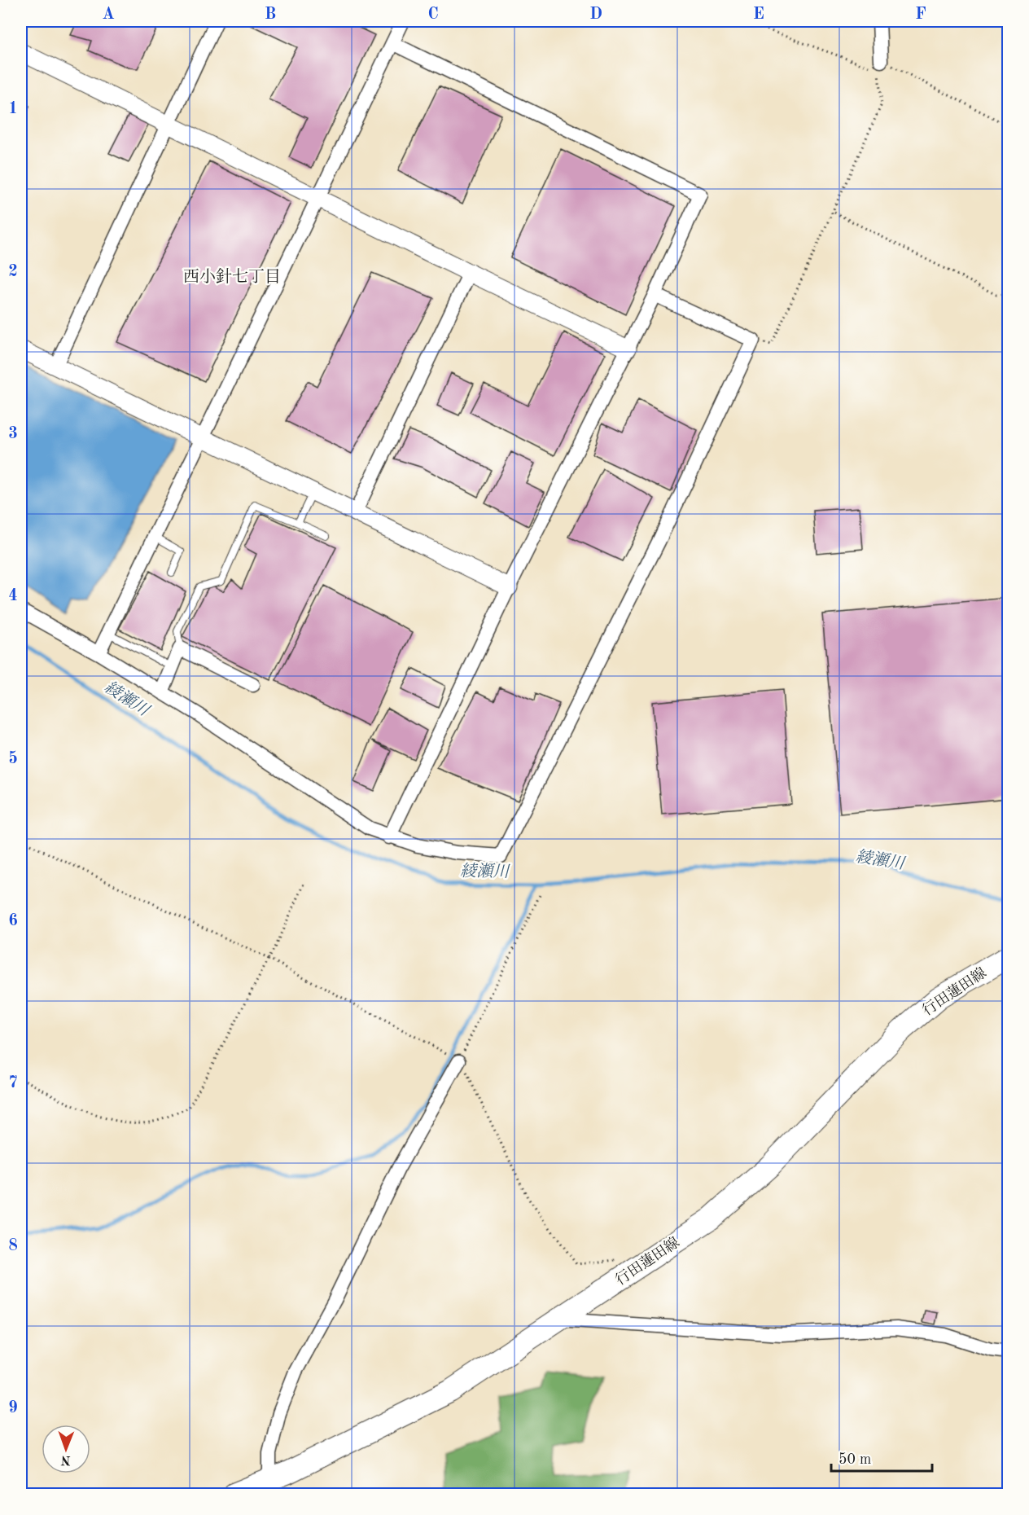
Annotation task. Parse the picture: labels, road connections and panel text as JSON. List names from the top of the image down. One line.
{"streets":{"main road":["行田蓮田線"]},"districts":["西小針七丁目"],"water":["綾瀬川"],"scale_bar":"50 m","north":"bottom","grid":{"columns":["A","B","C","D","E","F"],"rows":["1","2","3","4","5","6","7","8","9"]}}
